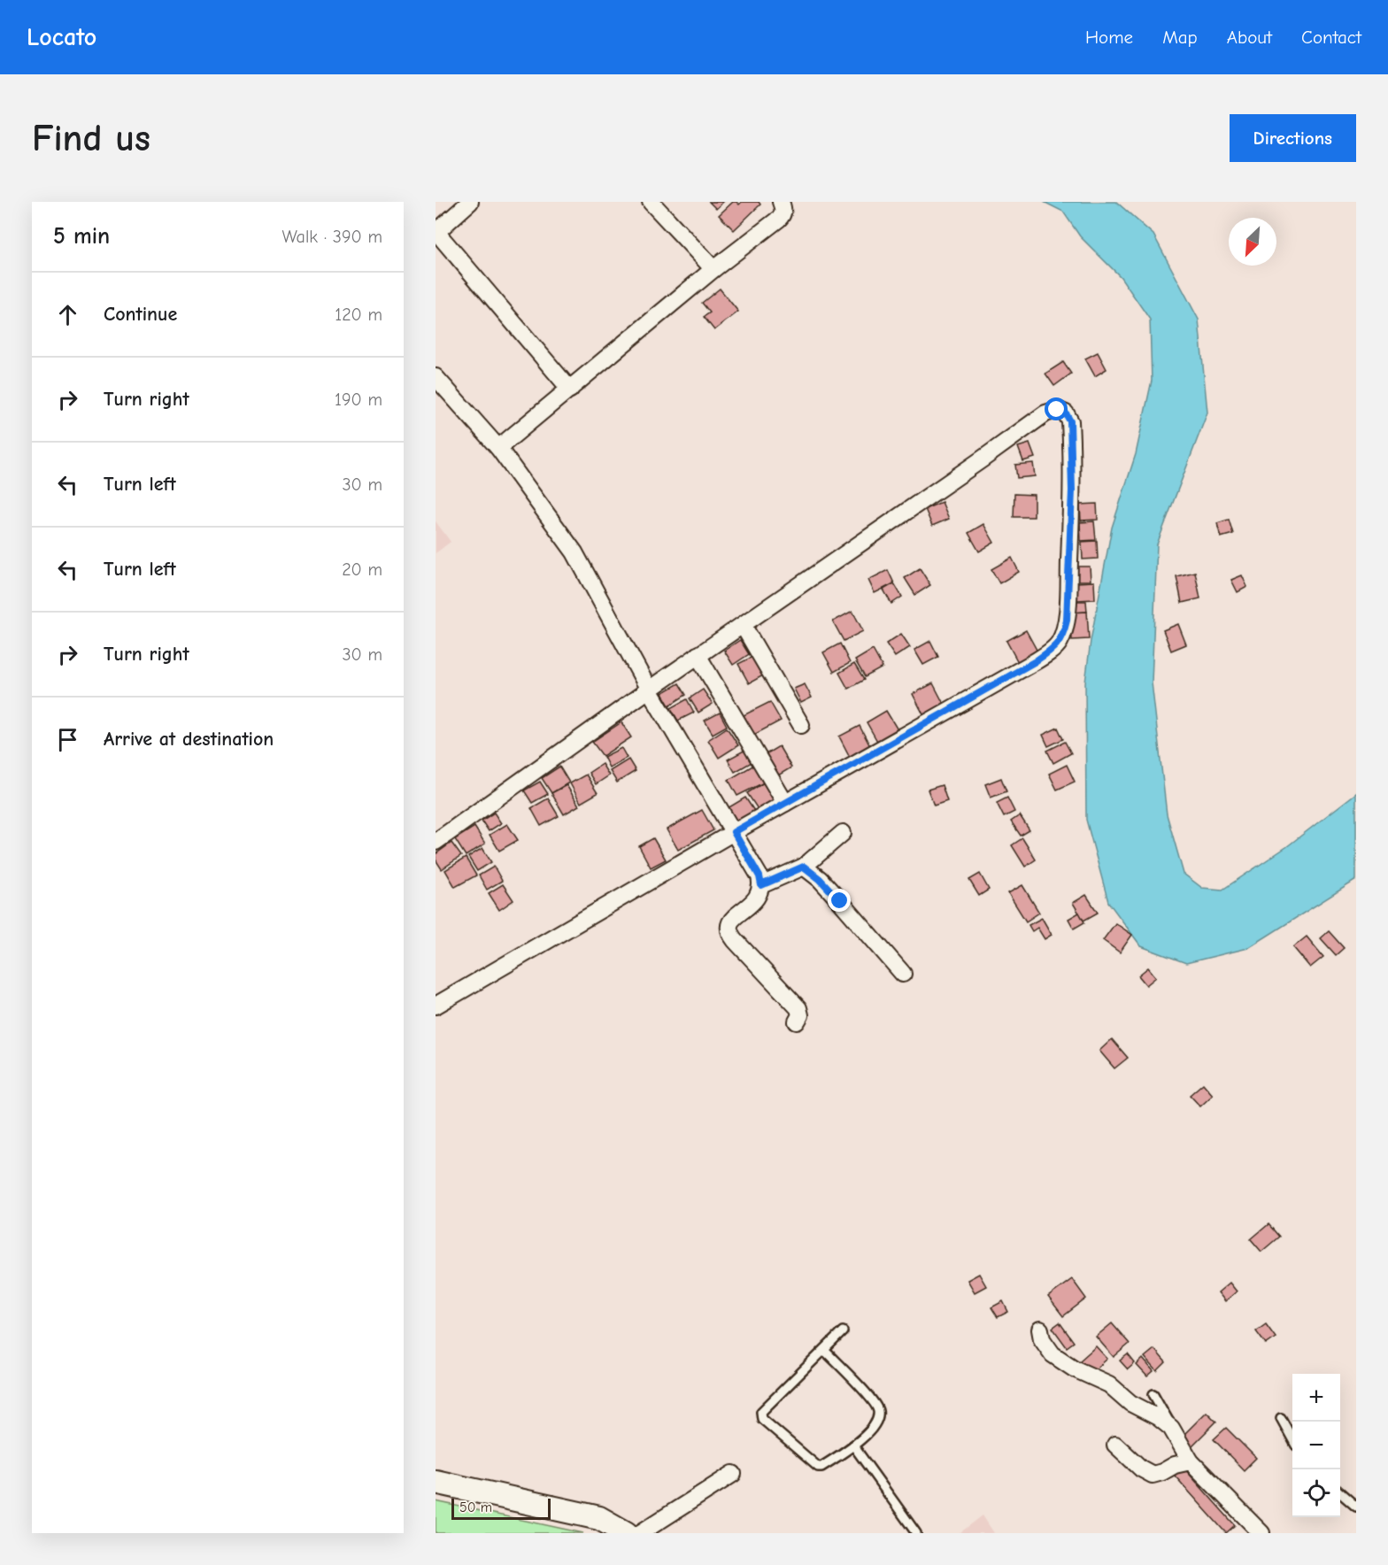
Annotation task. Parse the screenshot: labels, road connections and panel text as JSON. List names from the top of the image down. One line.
{"scale_bar":"50 m","north":"bottom left","page":{"header":"Locato","nav":["Home","Map","About","Contact"],"buttons":"Directions","title":"Find us","heading":["5 min","Walk · 390 m"],"list":[["Continue","120 m"],["Turn right","190 m"],["Turn left","30 m"],["Turn left","20 m"],["Turn right","30 m"],"Arrive at destination"],"map_buttons":["+","−"],"scale":"50 m"}}
